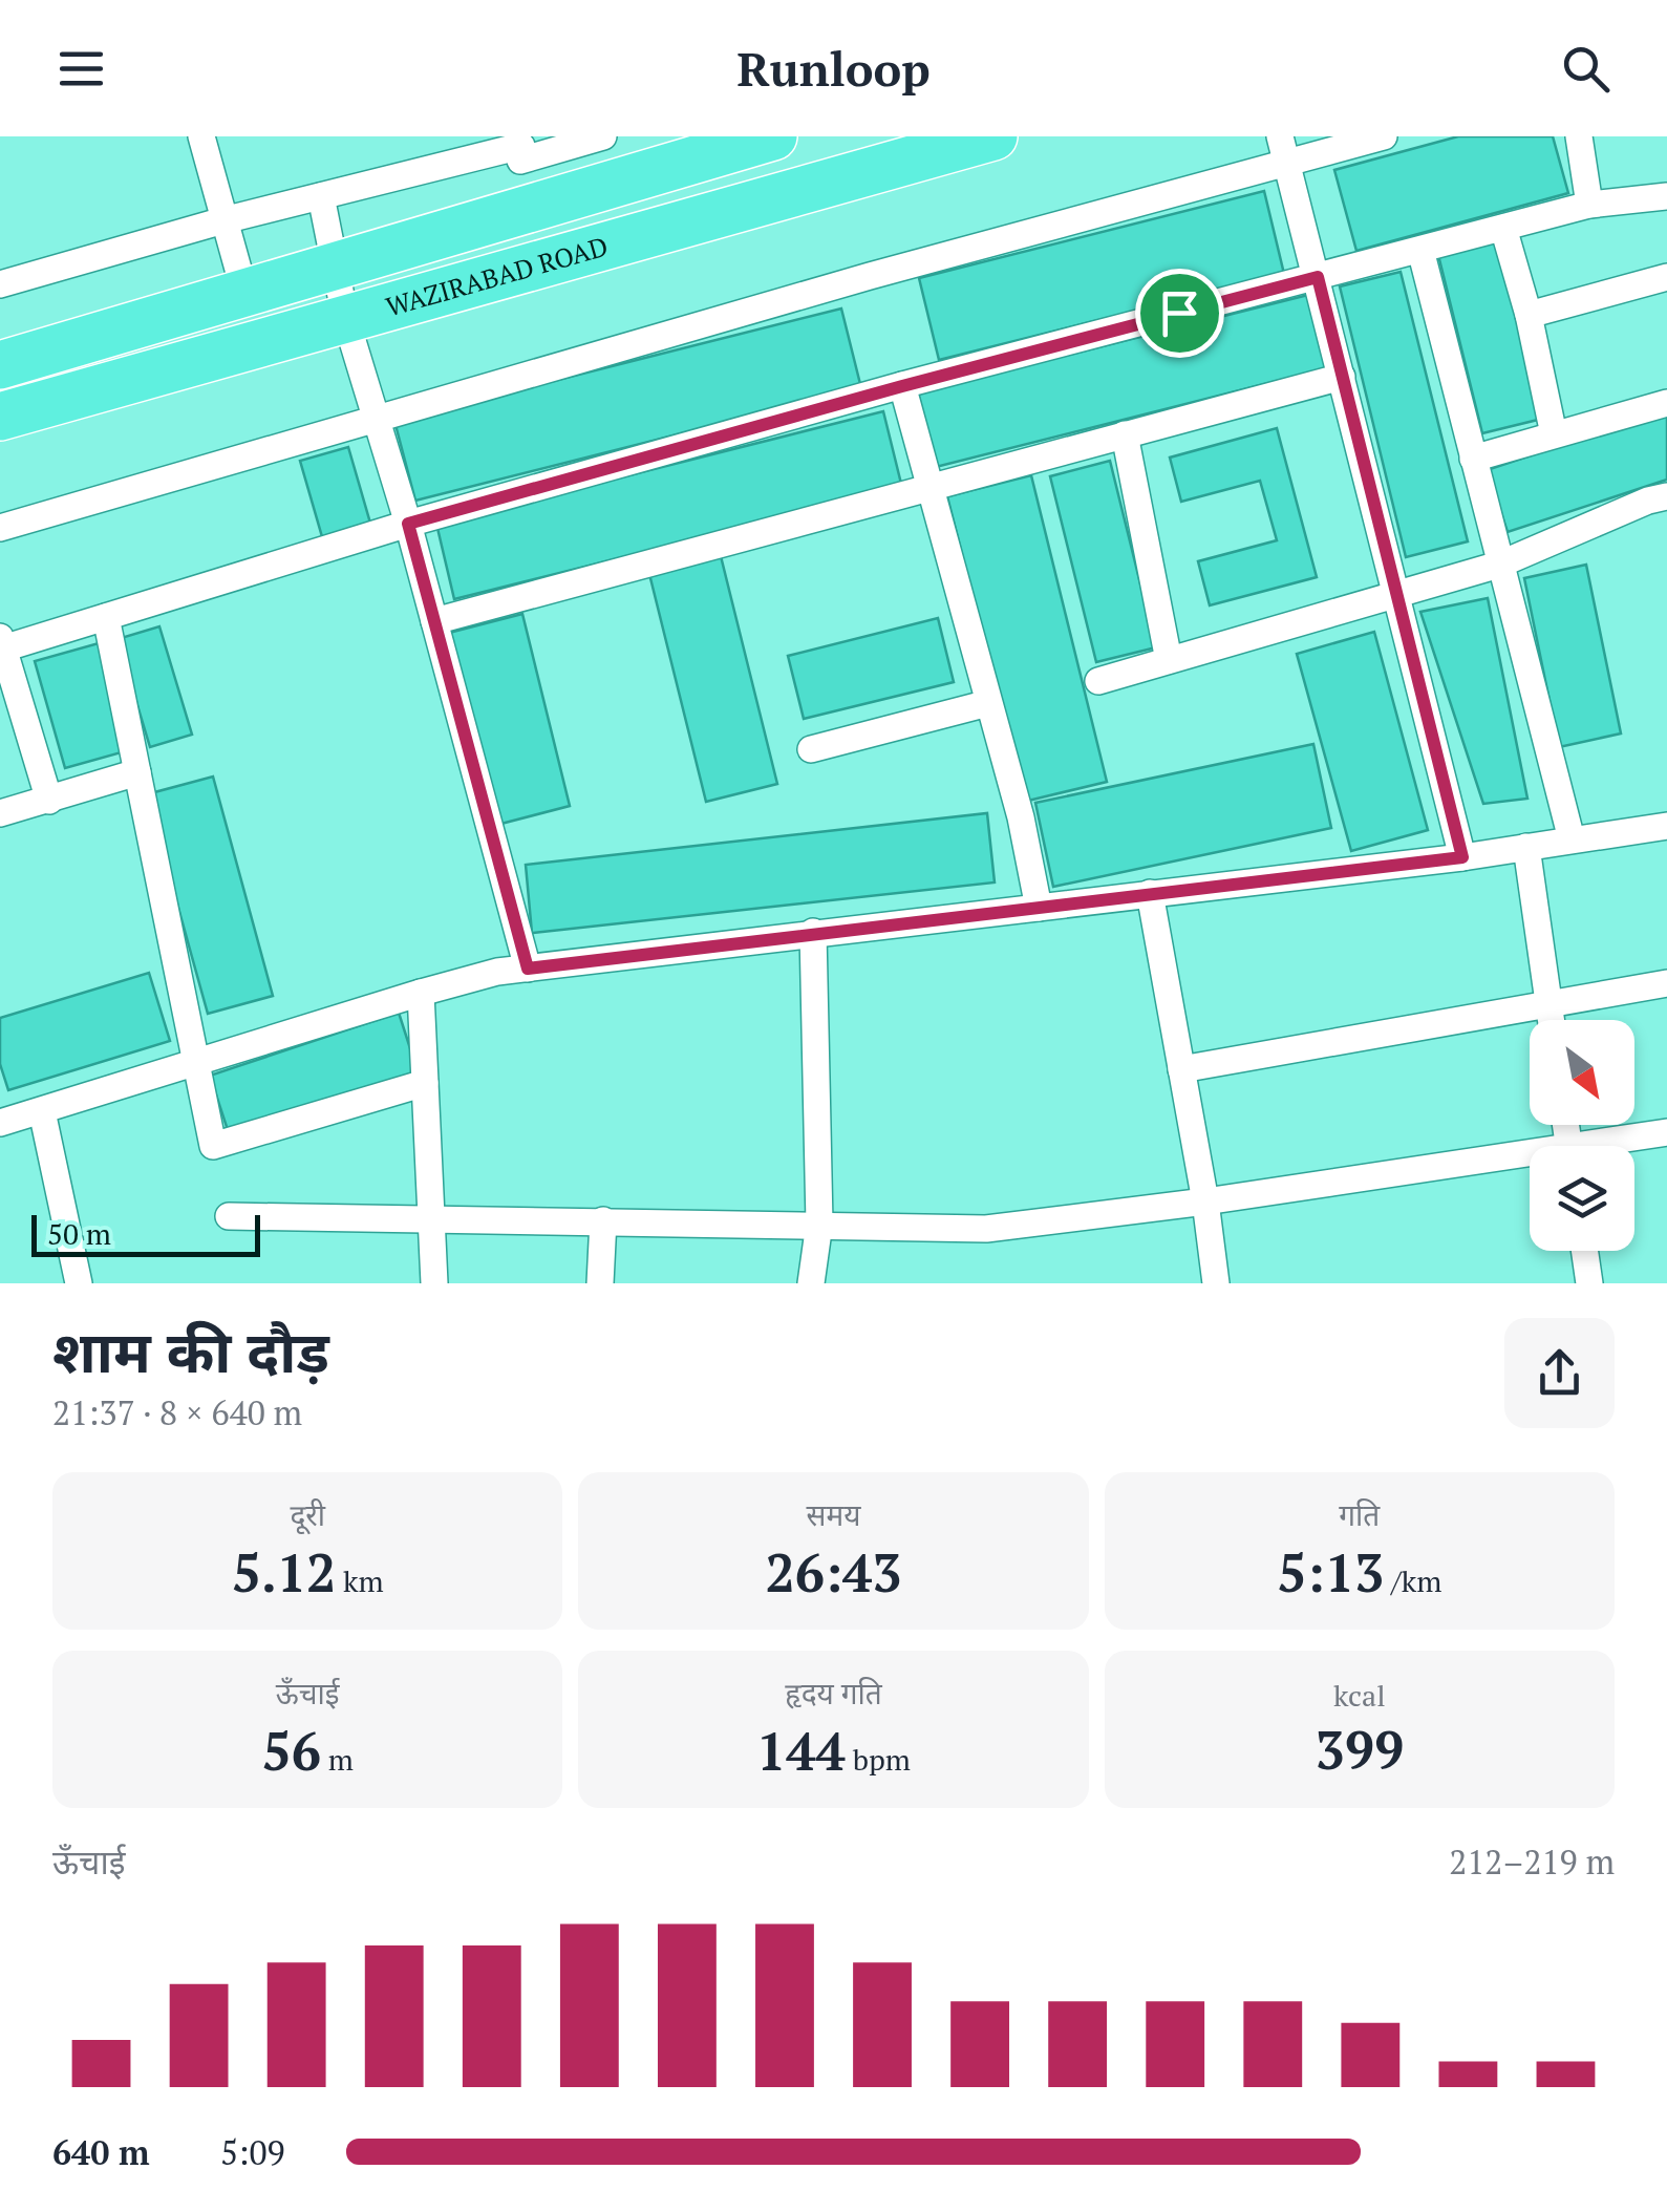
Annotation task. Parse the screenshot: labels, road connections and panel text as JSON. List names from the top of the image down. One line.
{"streets":{"highway":["WAZIRABAD ROAD"]},"scale_bar":"50 m","north":"bottom right","page":{"header":"Runloop","scale":"50 m","heading":["शाम की दौड़","21:37 · 8 × 640 m"],"stats":[["दूरी","5.12 km"],["समय","26:43"],["गति","5:13 /km"],["ऊँचाई","56 m"],["हृदय गति","144 bpm"],["kcal","399"]],"chart":["ऊँचाई","212–219 m"],"list":[{"name":"640 m","note":"5:09"}]}}
